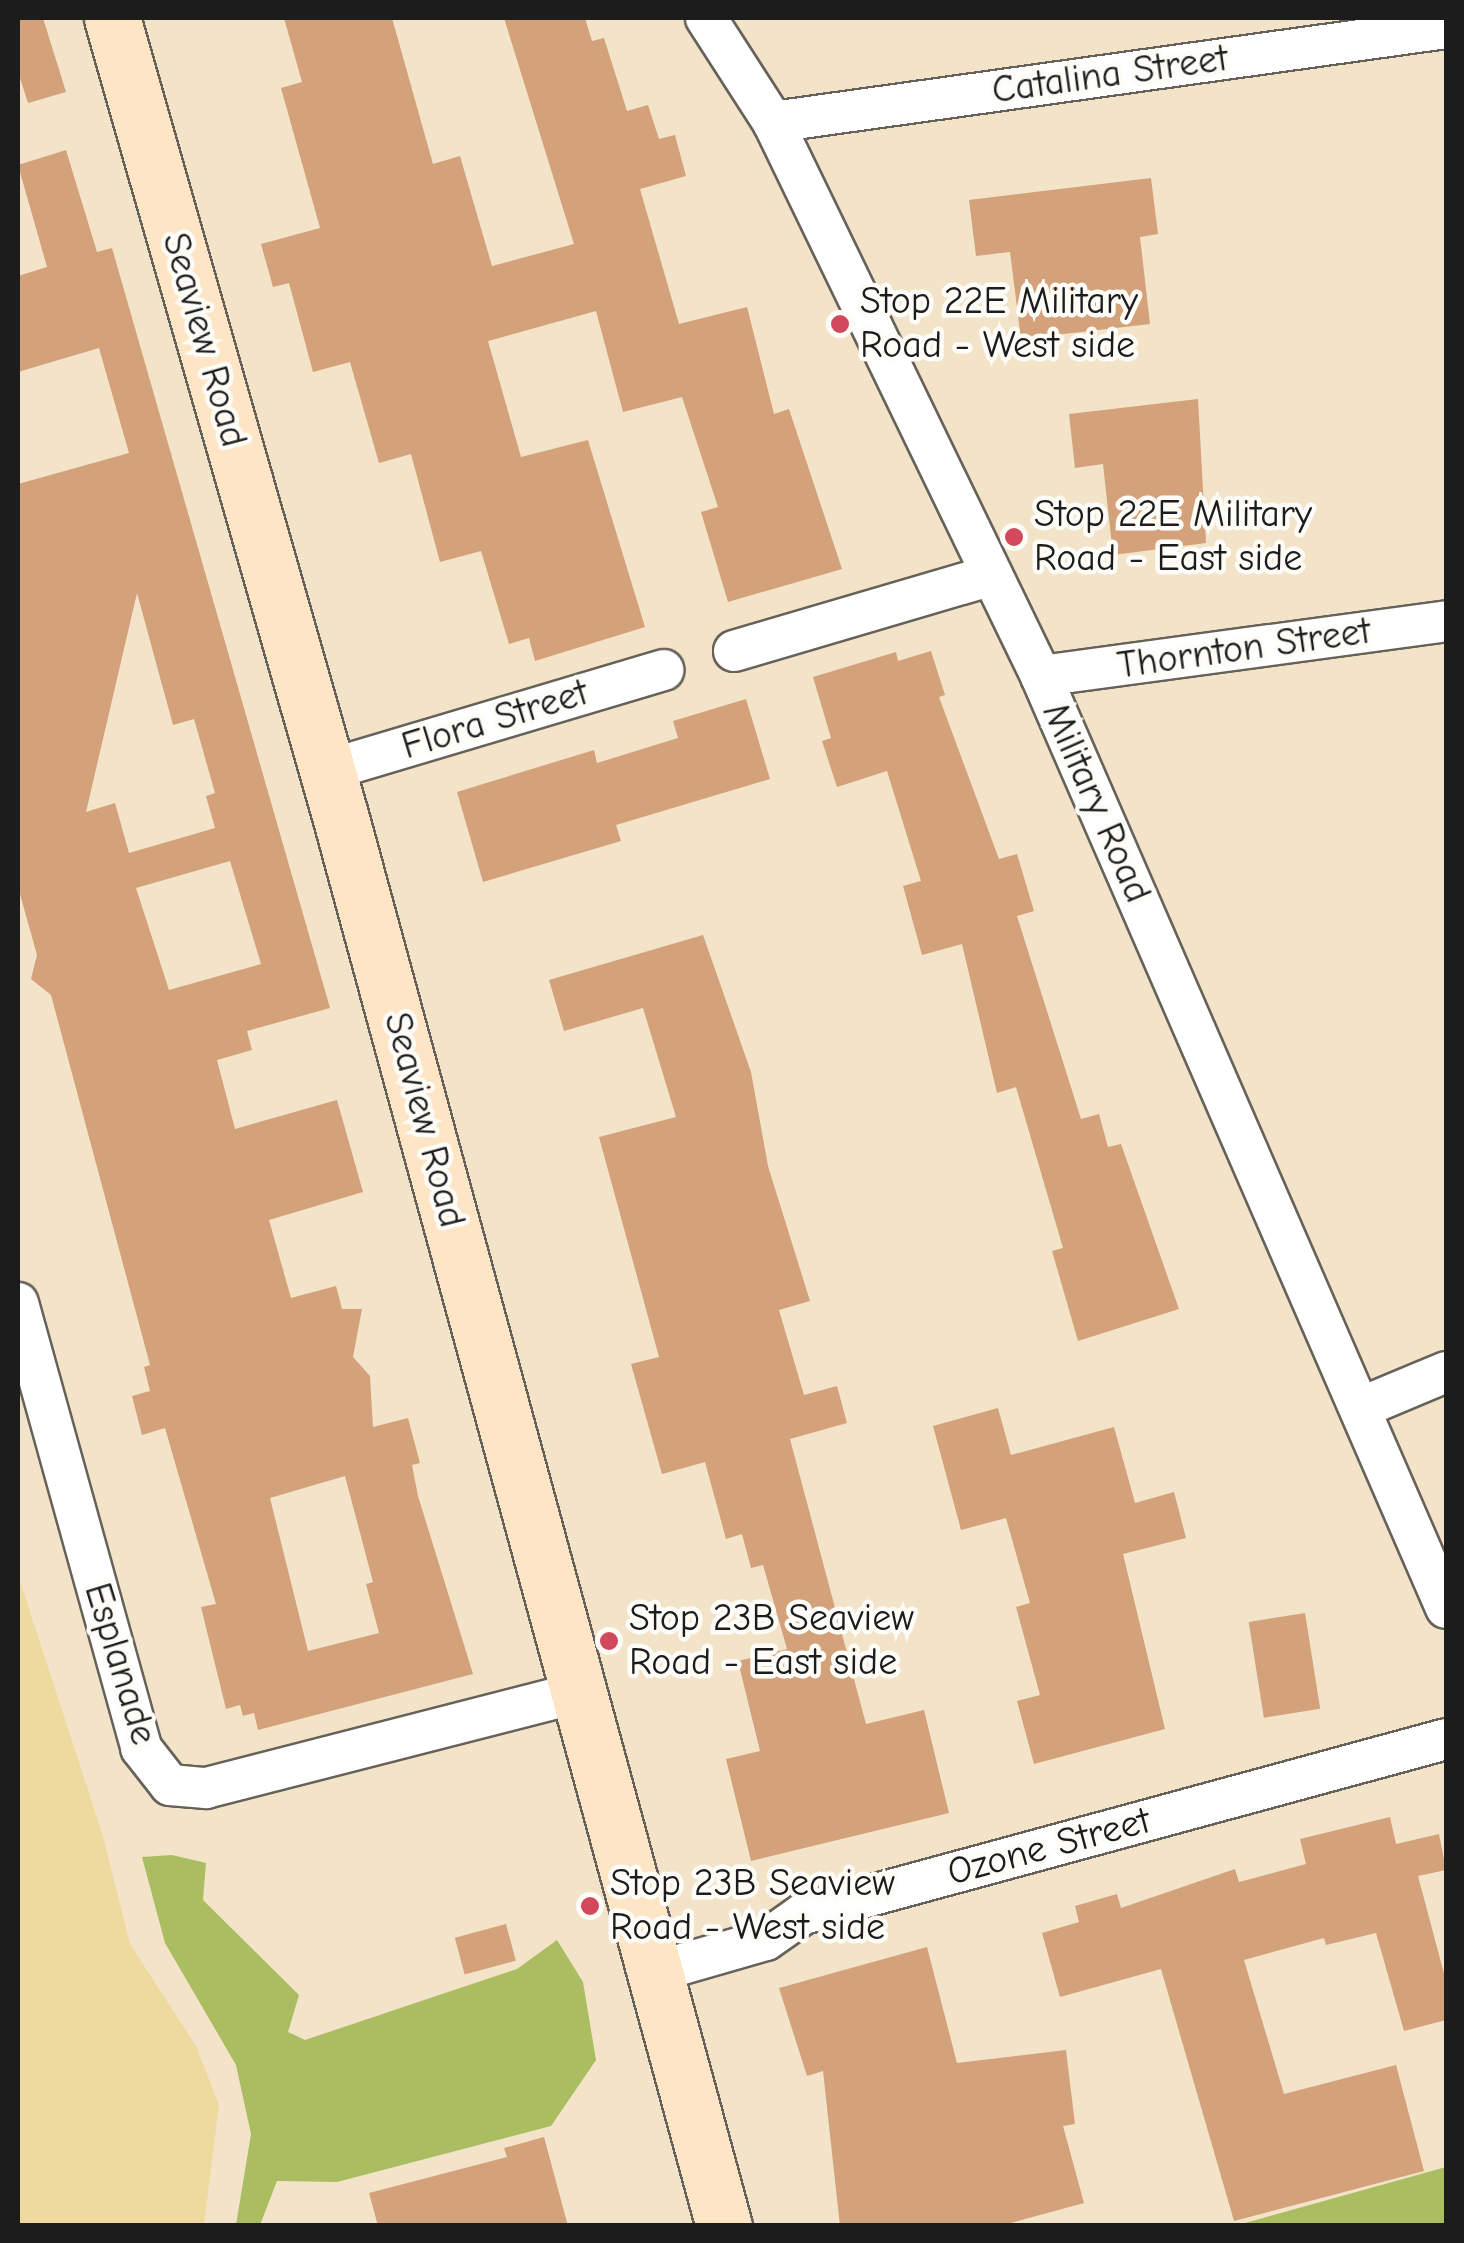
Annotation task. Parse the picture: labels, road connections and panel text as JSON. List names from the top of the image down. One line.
{"streets":{"main road":["Seaview Road"],"street":["Catalina Street","Thornton Street","Flora Street","Military Road","Esplanade","Ozone Street"]},"crossings":[["Catalina Street","Military Road"],["Seaview Road","Flora Street"],["Seaview Road","Esplanade"],["Seaview Road","Ozone Street"],["Thornton Street","Military Road"]],"places":["Stop 22E Military Road - West side","Stop 22E Military Road - East side","Stop 23B Seaview Road - East side","Stop 23B Seaview Road - West side"]}
